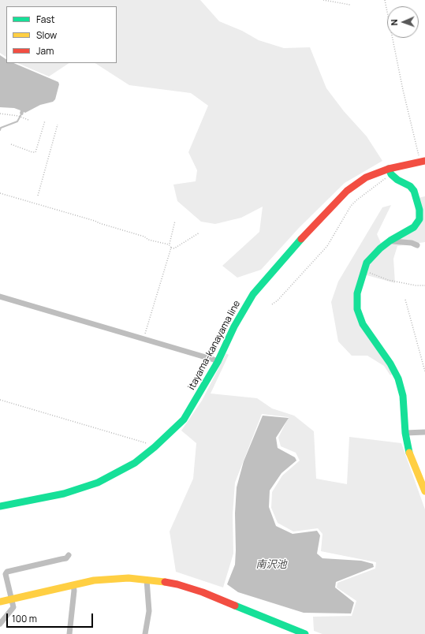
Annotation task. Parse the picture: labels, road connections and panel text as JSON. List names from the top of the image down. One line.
{"streets":{"street":["itayama-kanayama line"]},"water":["南沢池"],"legend":["Fast","Slow","Jam"],"scale_bar":"100 m","north":"left"}
